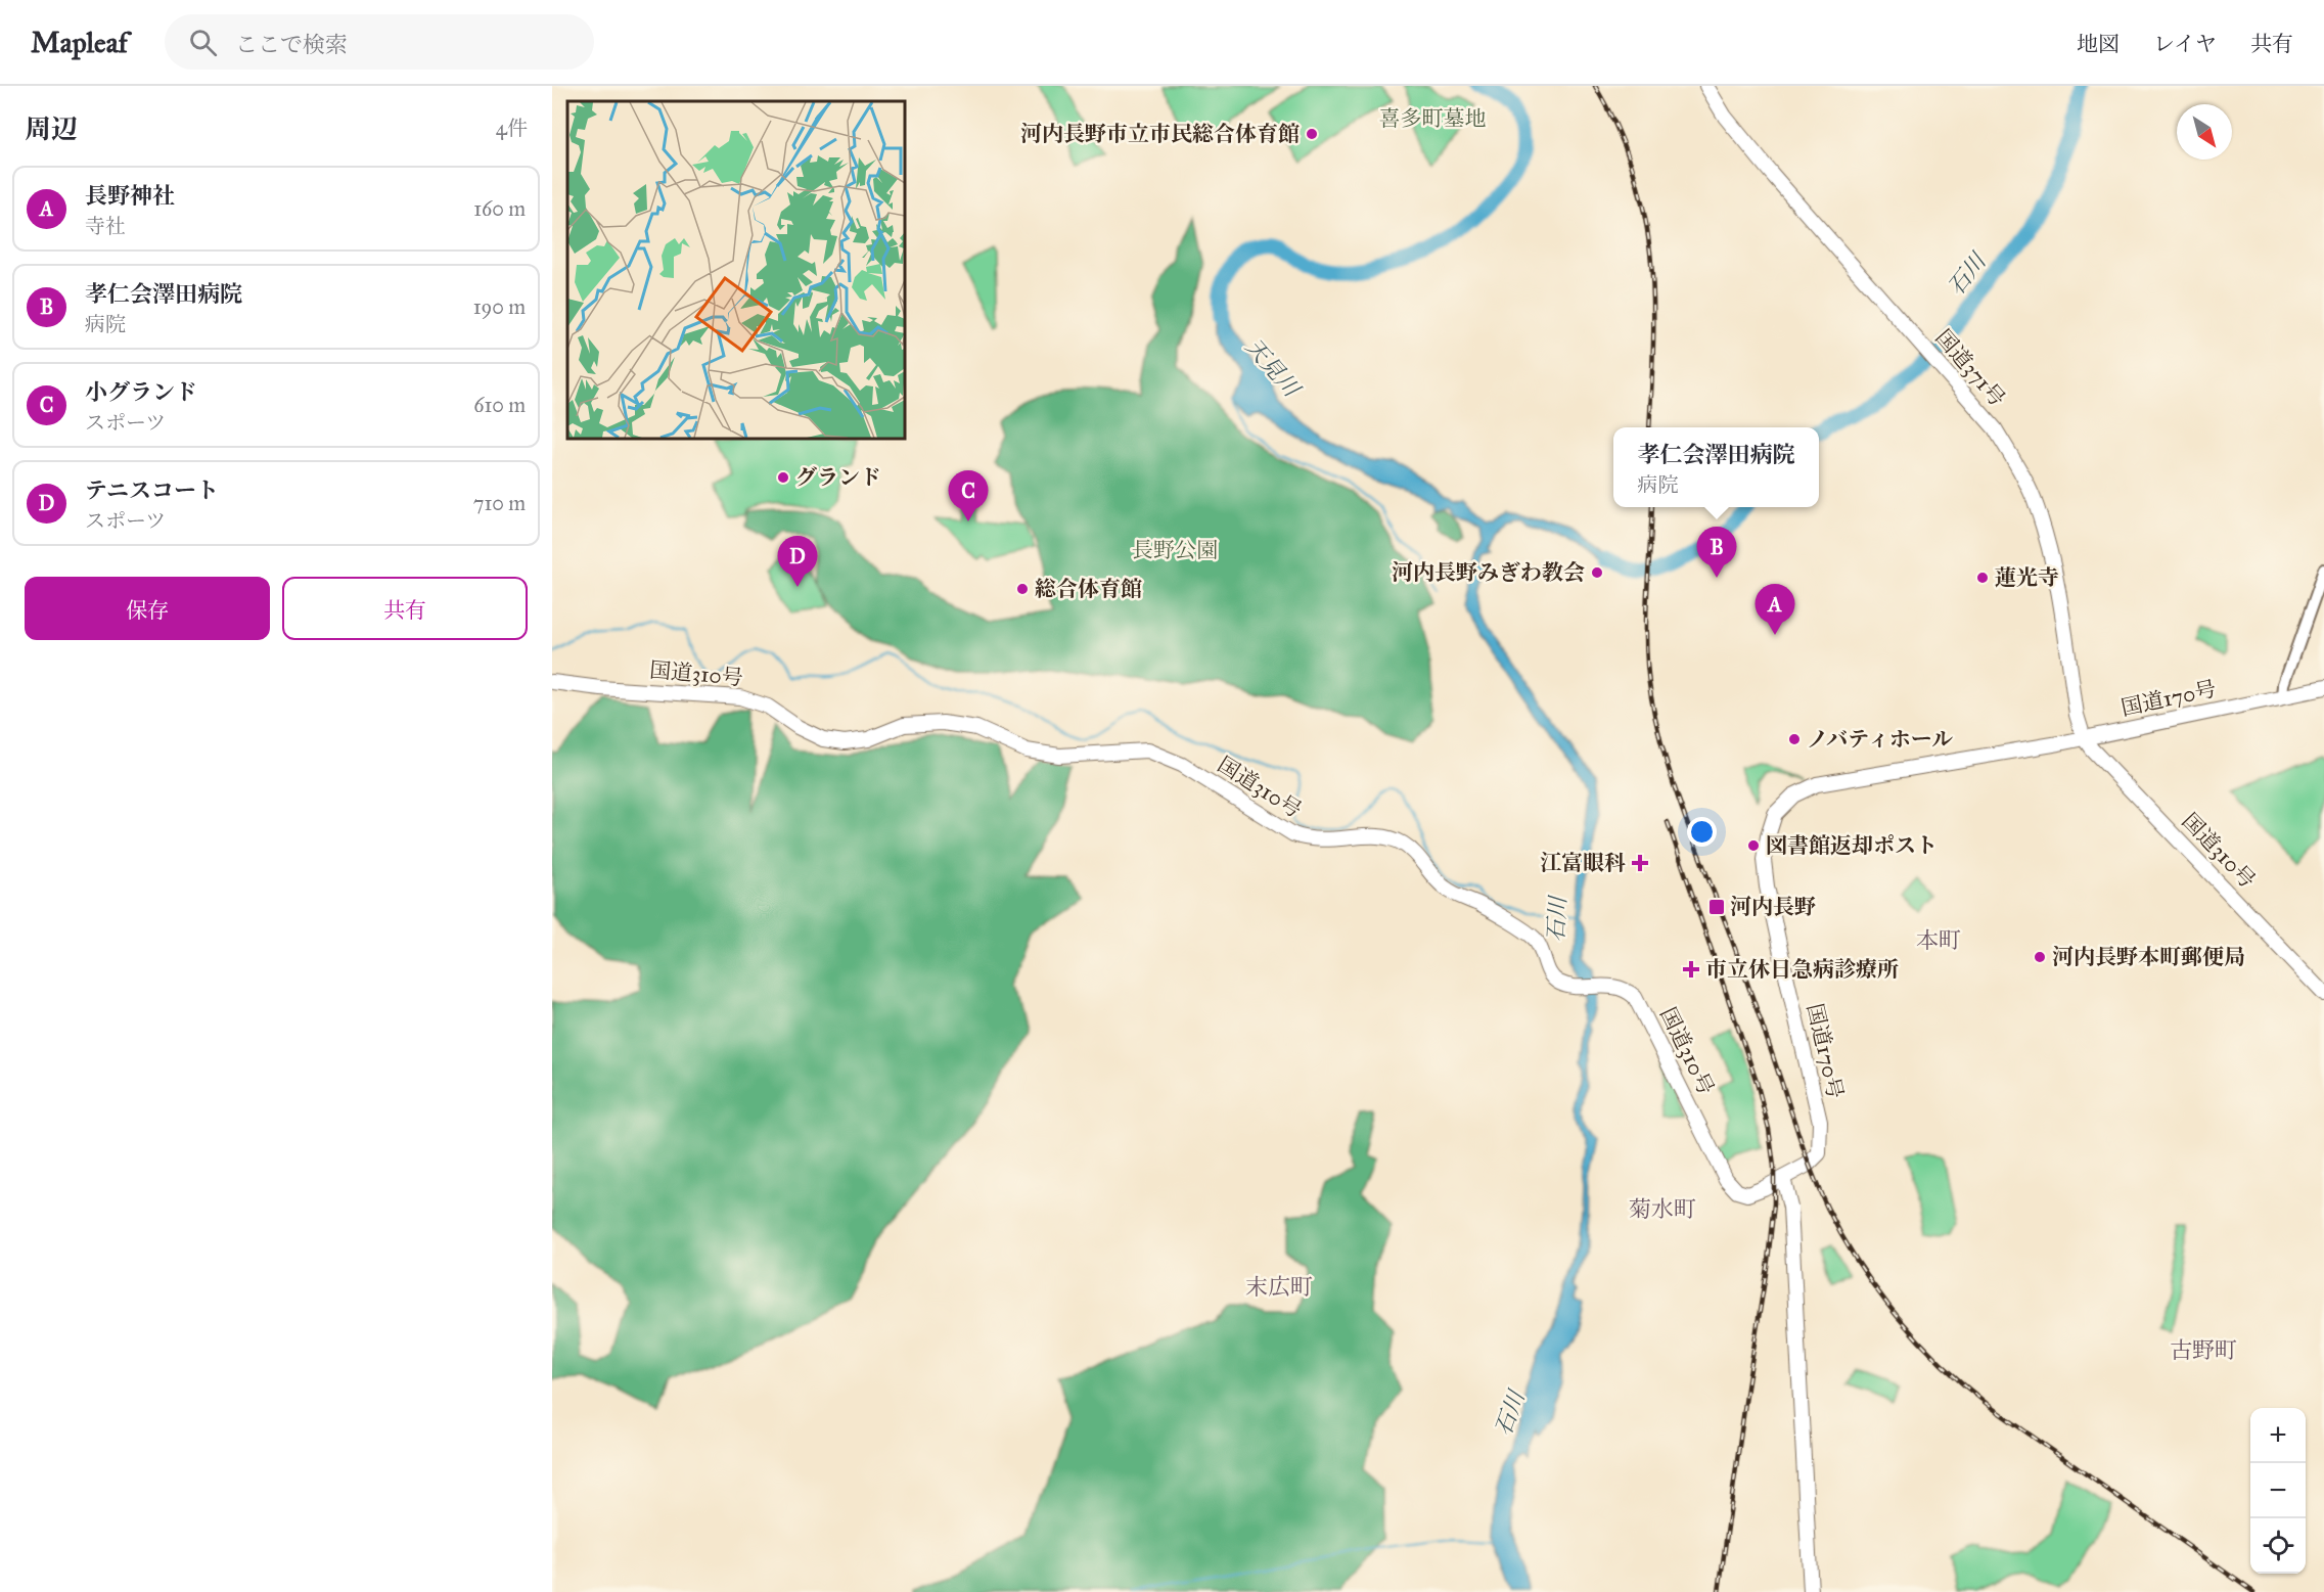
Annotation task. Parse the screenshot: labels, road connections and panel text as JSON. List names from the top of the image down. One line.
{"streets":{"highway":["国道371号","国道310号","国道170号"]},"crossings":[["国道371号","国道310号"],["国道371号","国道170号"],["国道310号","国道170号"]],"districts":["本町","菊水町","末広町","古野町"],"water":["石川","天見川"],"parks":["喜多町墓地","長野公園"],"places":{"other":["河内長野市立市民総合体育館","グランド","河内長野みぎわ教会","蓮光寺","総合体育館","ノバティホール","図書館返却ポスト","河内長野本町郵便局"],"health":["江富眼科","市立休日急病診療所"],"transit":["河内長野"]},"north":"bottom right","page":{"header":"Mapleaf","search":"ここで検索","nav":["地図","レイヤ","共有"],"heading":["周辺","4件"],"list":[{"mark":"A","name":"長野神社","note":"寺社","value":"160 m"},{"mark":"B","name":"孝仁会澤田病院","note":"病院","value":"190 m"},{"mark":"C","name":"小グランド","note":"スポーツ","value":"610 m"},{"mark":"D","name":"テニスコート","note":"スポーツ","value":"710 m"}],"popup":["孝仁会澤田病院","病院"],"pins":["C","B","D","A"],"buttons":["保存","共有"],"map_buttons":["+","−"]}}
